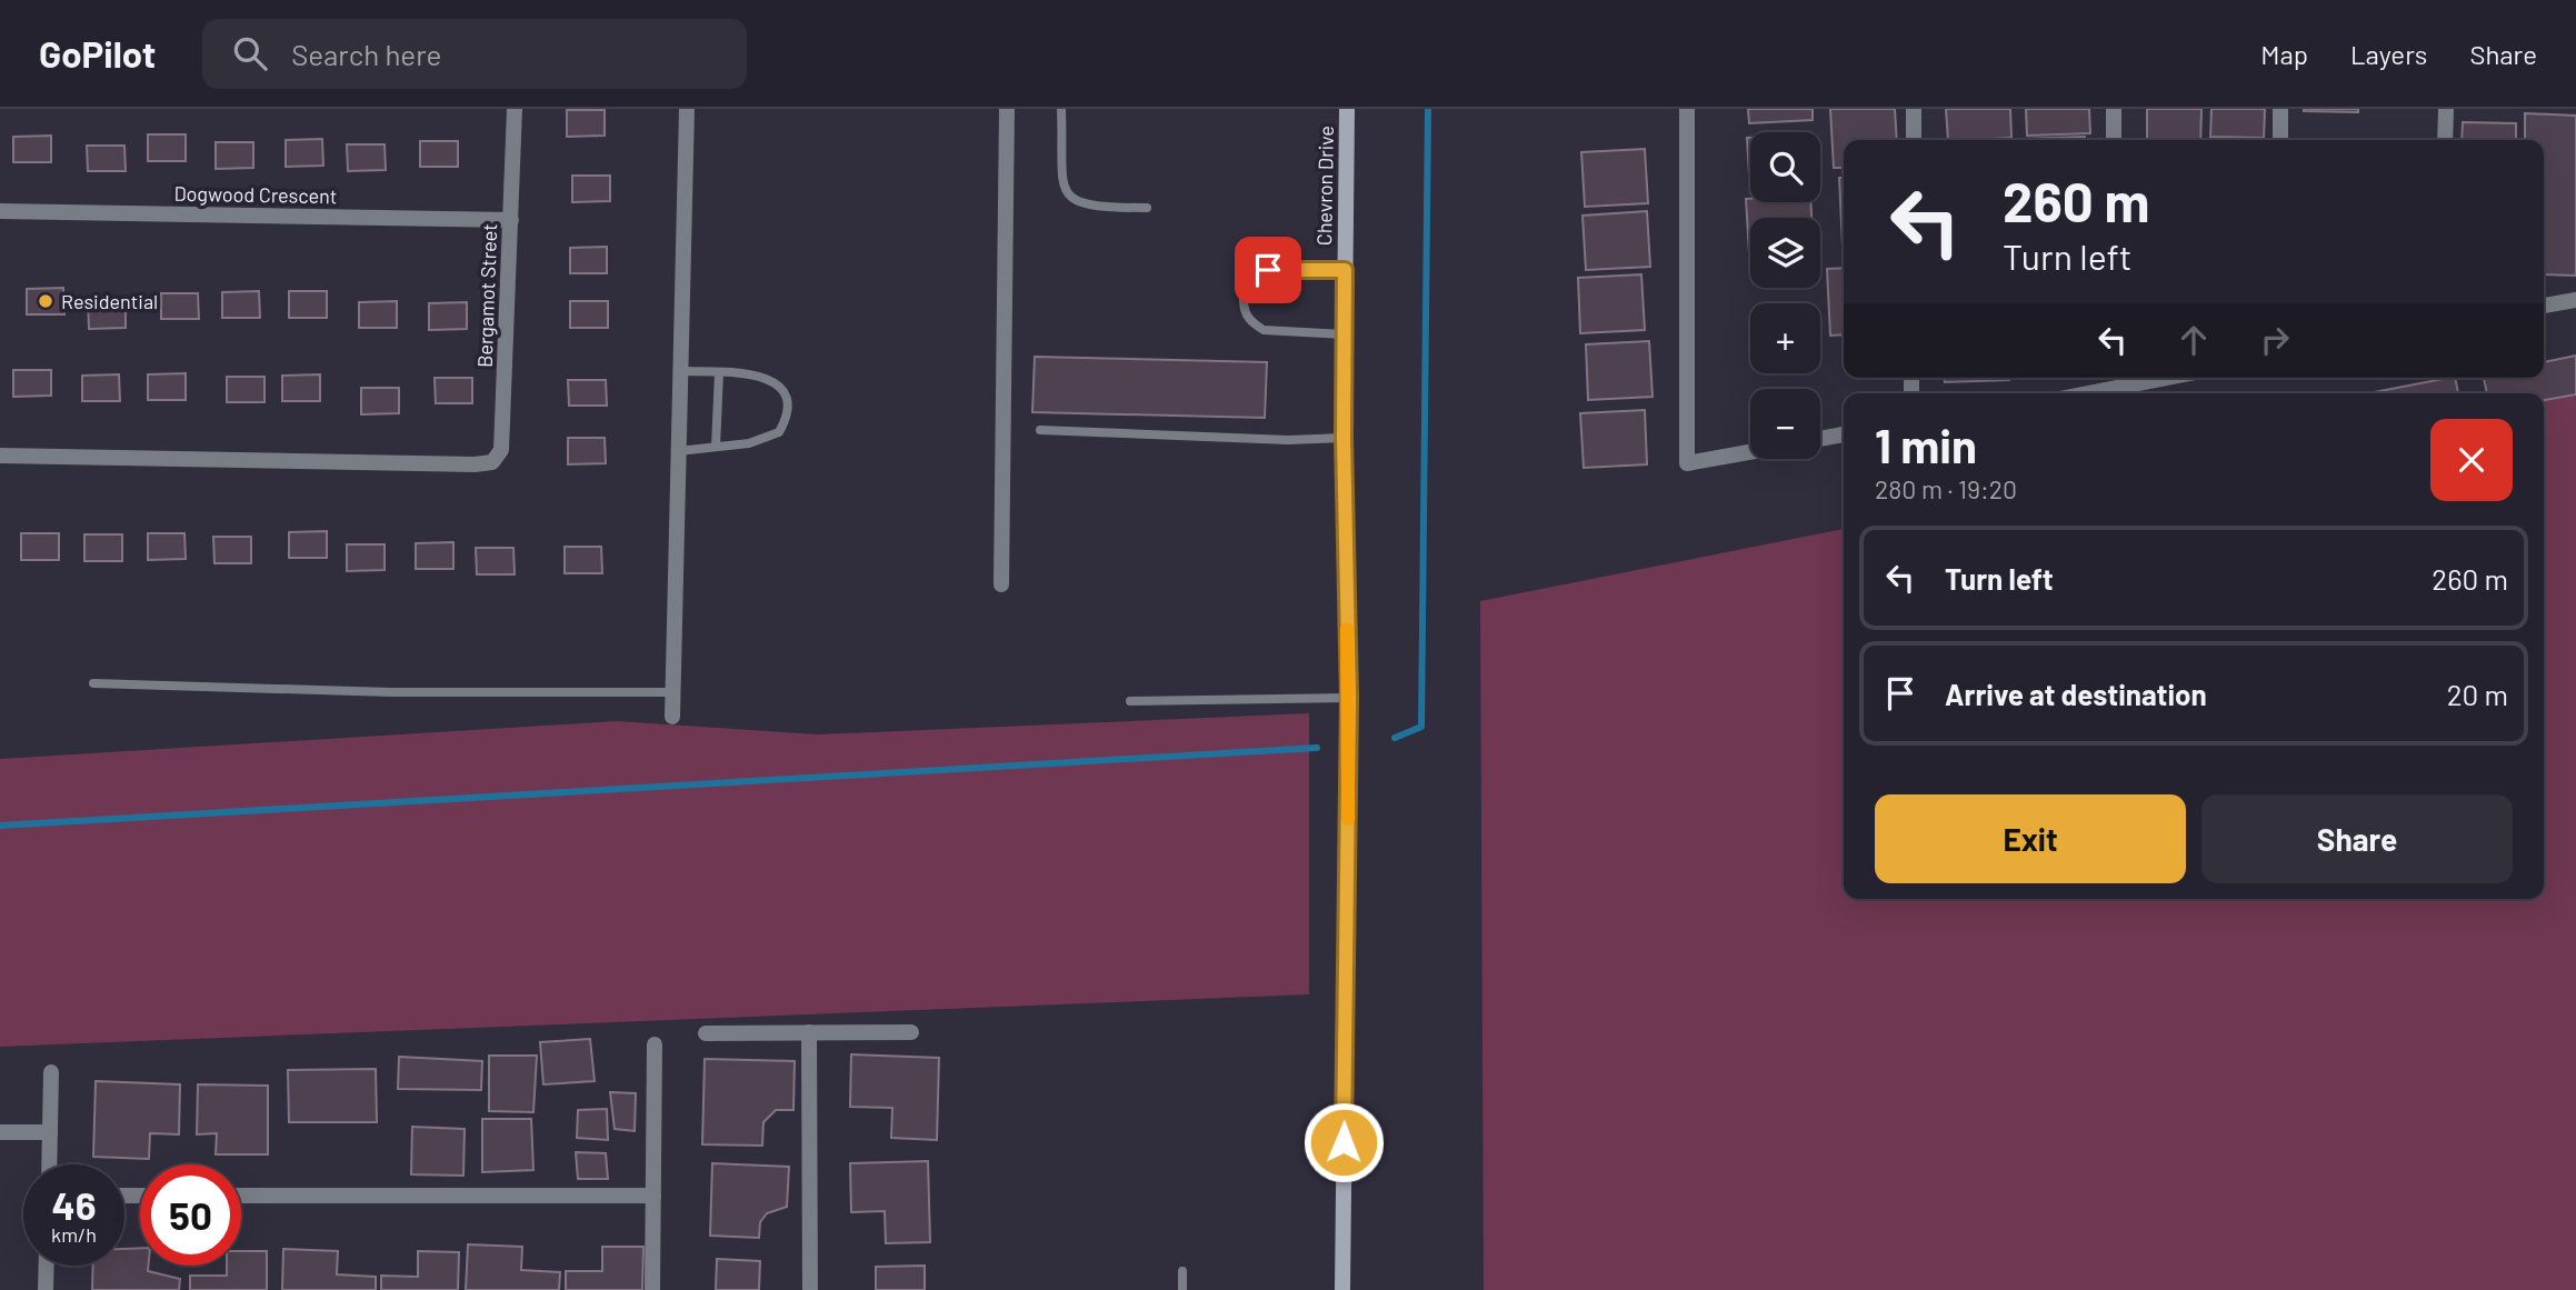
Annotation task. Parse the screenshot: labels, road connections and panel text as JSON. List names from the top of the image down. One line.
{"streets":{"main road":["Chevron Drive"],"street":["Dogwood Crescent","Bergamot Street"]},"crossings":[["Dogwood Crescent","Bergamot Street"]],"places":["Residential"],"page":{"header":"GoPilot","search":"Search here","nav":["Map","Layers","Share"],"map_buttons":["+","−"],"turn":["260 m","Turn left"],"heading":["1 min","280 m · 19:20"],"list":[{"name":"Turn left","value":"260 m"},{"name":"Arrive at destination","value":"20 m"}],"buttons":["Exit","Share"],"speed":"46 km/h","limit":"50"}}
